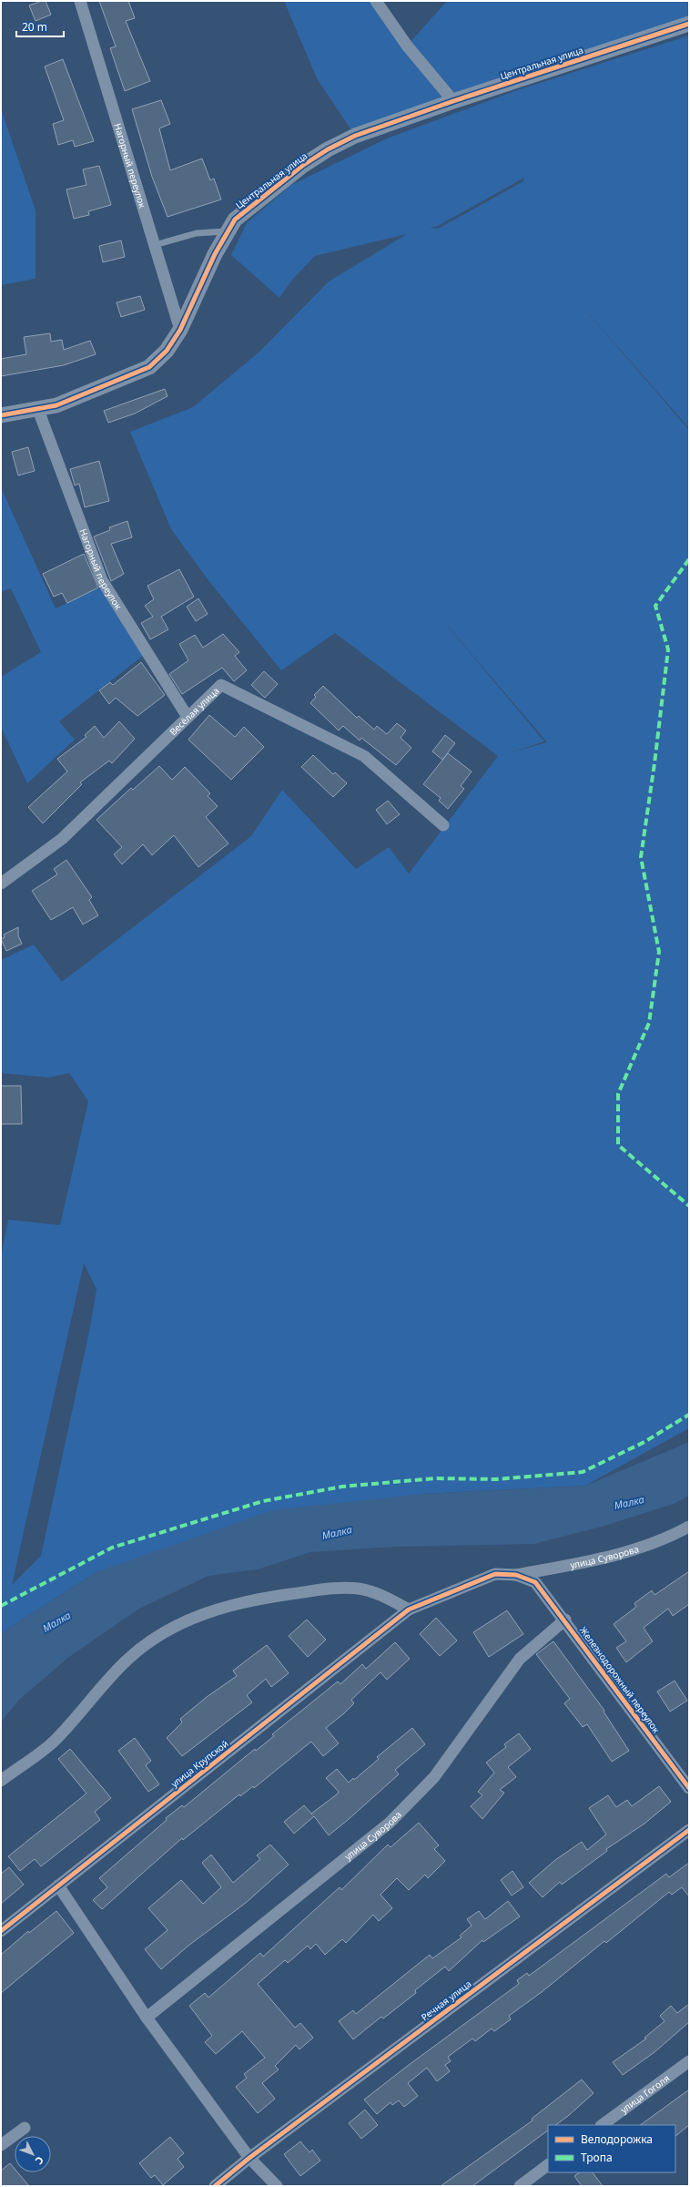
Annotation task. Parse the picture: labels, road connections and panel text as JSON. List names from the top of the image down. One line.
{"streets":{"street":["Центральная улица","Нагорный переулок","Весёлая улица","улица Суворова","Железнодорожный переулок","улица Крупской","Речная улица","улица Гоголя"]},"crossings":[["Центральная улица","Нагорный переулок"],["Нагорный переулок","Весёлая улица"],["улица Суворова","Железнодорожный переулок"],["улица Суворова","улица Крупской"],["Железнодорожный переулок","улица Крупской"]],"water":["Малка"],"legend":["Велодорожка","Тропа"],"scale_bar":"20 m","north":"bottom right"}
